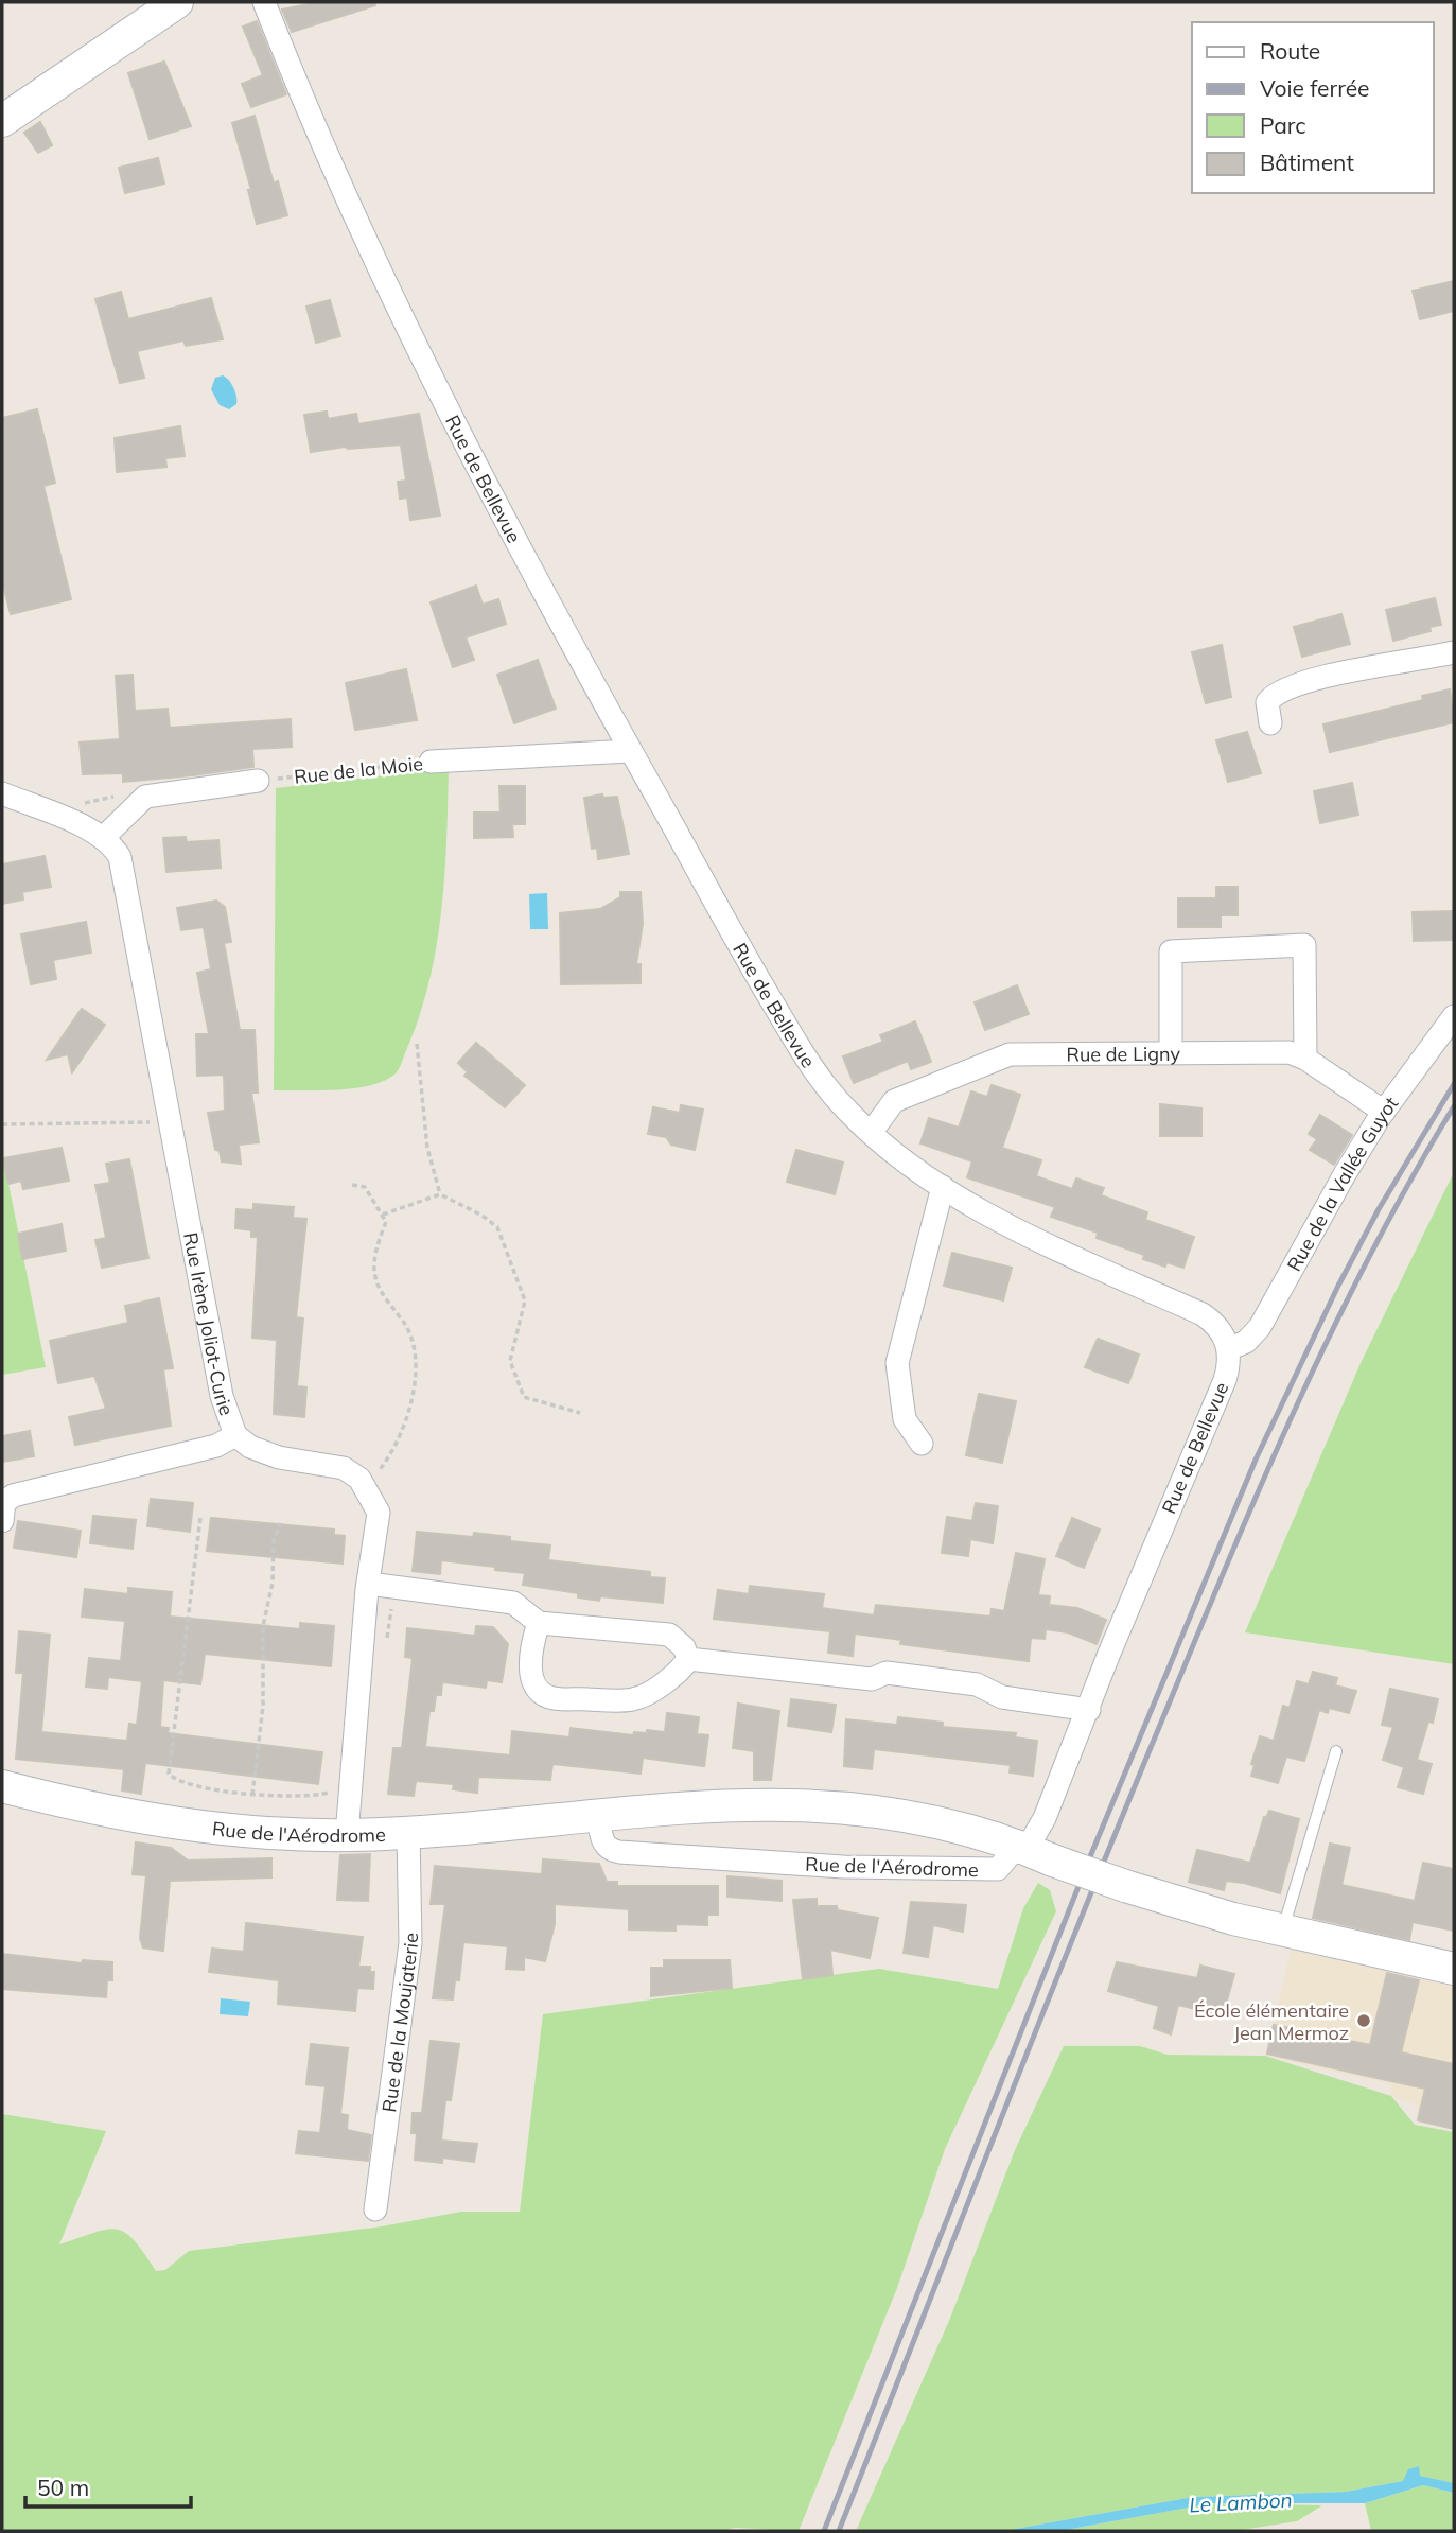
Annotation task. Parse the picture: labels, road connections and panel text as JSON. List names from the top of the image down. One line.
{"streets":{"street":["Rue de Bellevue","Rue de la Moie","Rue de Ligny","Rue de la Vallée Guyot","Rue Irène Joliot-Curie","Rue de l'Aérodrome","Rue de la Moujaterie"]},"crossings":[["Rue de Bellevue","Rue de la Moie"],["Rue de Bellevue","Rue de Ligny"],["Rue de Bellevue","Rue de la Vallée Guyot"],["Rue de Bellevue","Rue de l'Aérodrome"],["Rue de Ligny","Rue de la Vallée Guyot"],["Rue de l'Aérodrome","Rue de la Moujaterie"]],"water":["Le Lambon"],"places":["École élémentaire Jean Mermoz"],"legend":["Route","Voie ferrée","Parc","Bâtiment"],"scale_bar":"50 m"}
